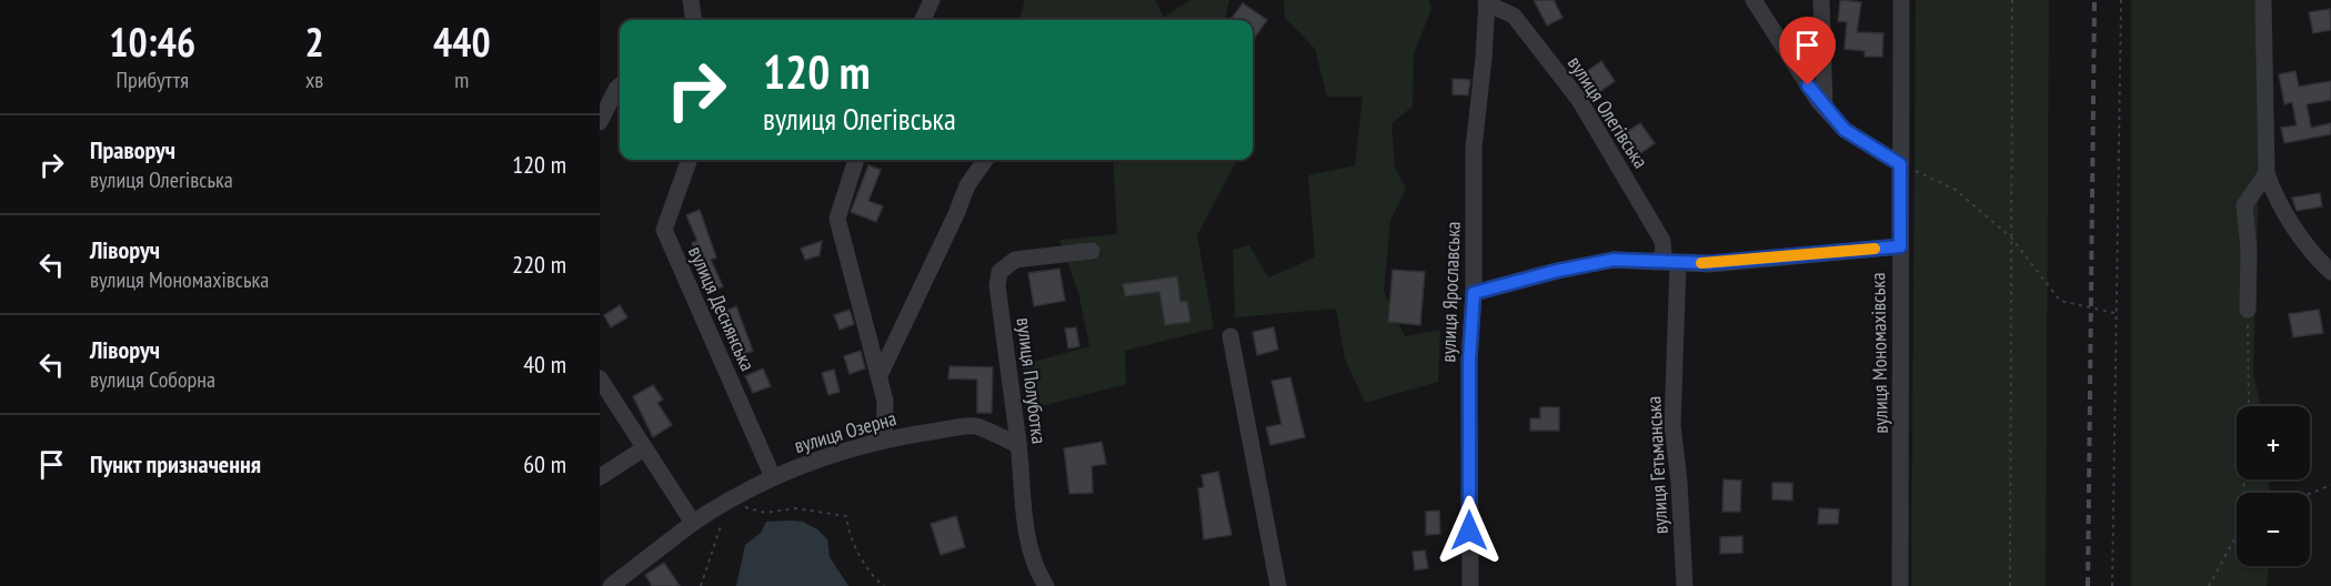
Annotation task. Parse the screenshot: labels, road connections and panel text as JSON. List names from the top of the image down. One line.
{"streets":{"street":["вулиця Олегівська","вулиця Ярославська","вулиця Деснянська","вулиця Мономахівська","вулиця Полуботка","вулиця Озерна","вулиця Гетьманська"]},"crossings":[["вулиця Олегівська","вулиця Ярославська"],["вулиця Деснянська","вулиця Озерна"],["вулиця Полуботка","вулиця Озерна"]],"page":{"eta":["10:46","Прибуття","2","хв","440","m"],"turn":["120 m","вулиця Олегівська"],"list":[{"name":"Праворуч","note":"вулиця Олегівська","value":"120 m"},{"name":"Ліворуч","note":"вулиця Мономахівська","value":"220 m"},{"name":"Ліворуч","note":"вулиця Соборна","value":"40 m"},{"name":"Пункт призначення","value":"60 m"}],"map_buttons":["+","−"]}}
